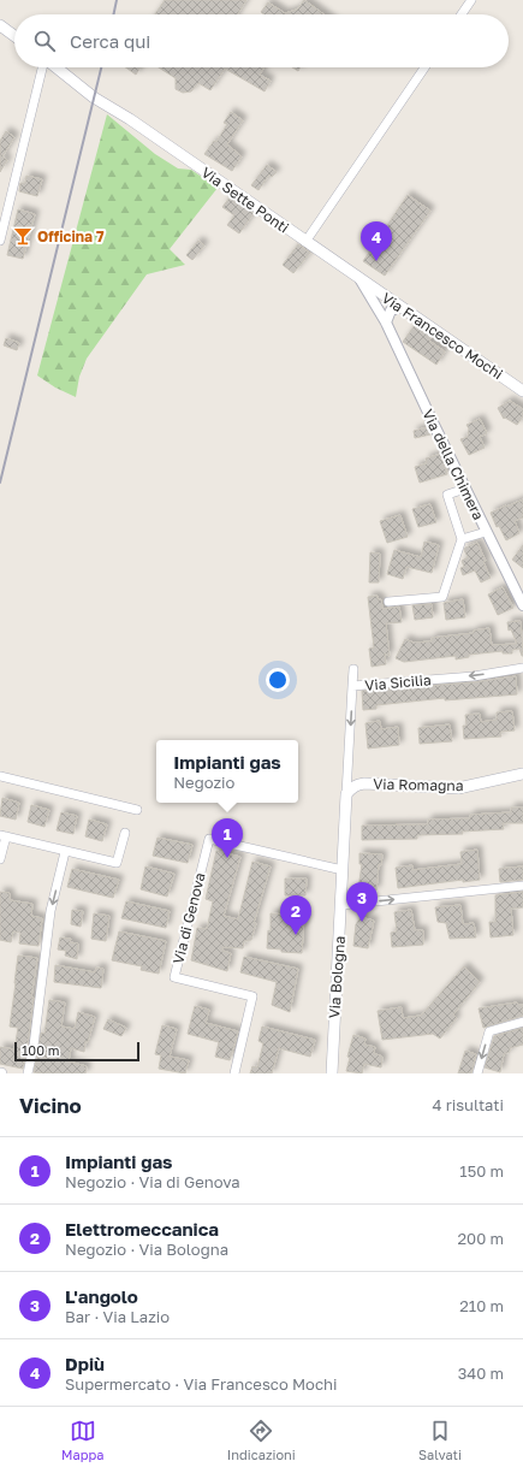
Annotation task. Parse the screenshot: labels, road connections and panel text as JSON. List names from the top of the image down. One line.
{"streets":{"main road":["Via Sette Ponti","Via Francesco Mochi","Via Romagna","Via Bologna"],"street":["Via della Chimera","Via Sicilia","Via di Genova"]},"crossings":[["Via Sette Ponti","Via Francesco Mochi"],["Via Sette Ponti","Via della Chimera"],["Via Francesco Mochi","Via della Chimera"],["Via Sicilia","Via Romagna"],["Via Sicilia","Via Bologna"],["Via Romagna","Via Bologna"],["Via di Genova","Via Bologna"]],"places":{"bar":["Officina 7"]},"scale_bar":"100 m","page":{"search":"Cerca qui","pins":["4","1","3","2"],"popup":["Impianti gas","Negozio"],"scale":"100 m","heading":["Vicino","4 risultati"],"list":[{"mark":"1","name":"Impianti gas","note":"Negozio · Via di Genova","value":"150 m"},{"mark":"2","name":"Elettromeccanica","note":"Negozio · Via Bologna","value":"200 m"},{"mark":"3","name":"L'angolo","note":"Bar · Via Lazio","value":"210 m"},{"mark":"4","name":"Dpiù","note":"Supermercato · Via Francesco Mochi","value":"340 m"}],"nav":["Mappa","Indicazioni","Salvati"]}}
